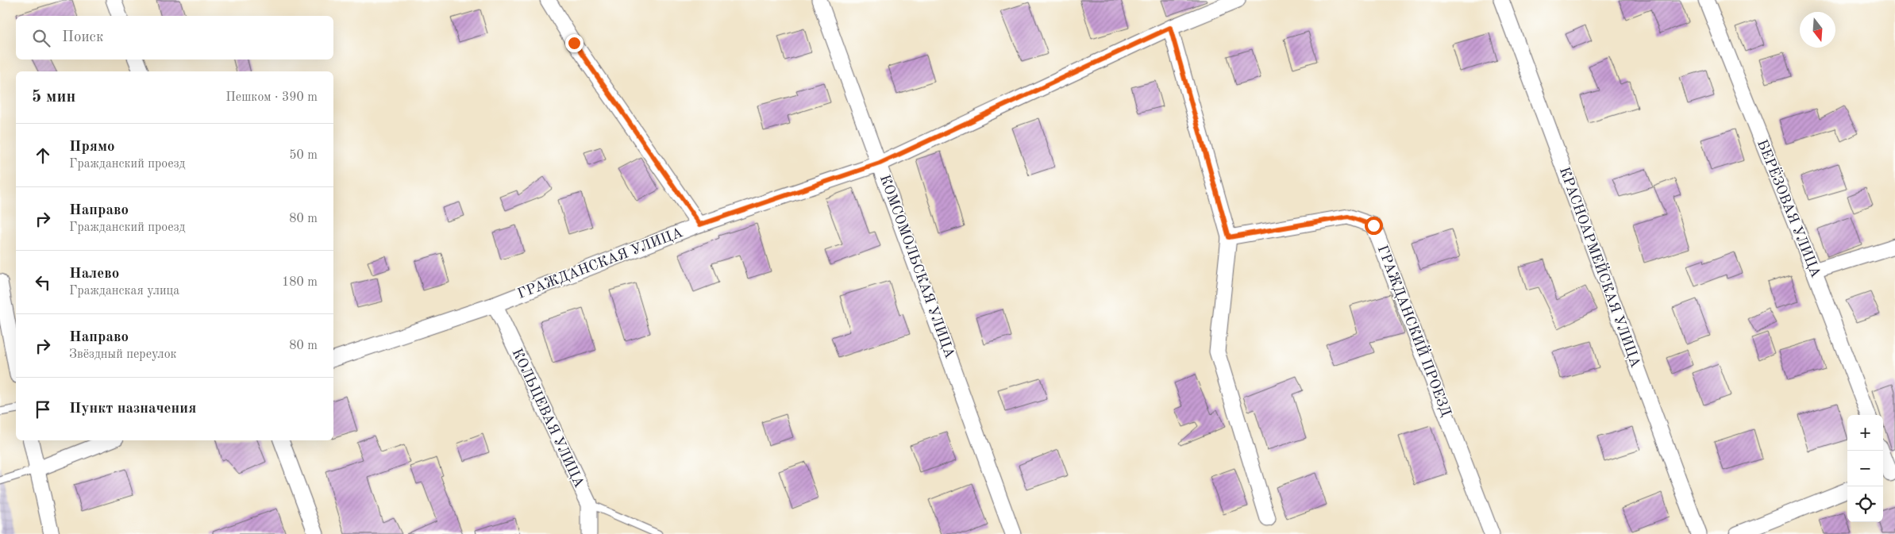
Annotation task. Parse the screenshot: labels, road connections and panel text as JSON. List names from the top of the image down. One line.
{"streets":{"street":["БЕРЁЗОВАЯ УЛИЦА","ГРАЖДАНСКАЯ УЛИЦА","КОМСОМОЛЬСКАЯ УЛИЦА","КРАСНОАРМЕЙСКАЯ УЛИЦА","ГРАЖДАНСКИЙ ПРОЕЗД","КОЛЬЦЕВАЯ УЛИЦА"]},"crossings":[["ГРАЖДАНСКАЯ УЛИЦА","КОМСОМОЛЬСКАЯ УЛИЦА"],["ГРАЖДАНСКАЯ УЛИЦА","КОЛЬЦЕВАЯ УЛИЦА"]],"north":"bottom","page":{"search":"Поиск","heading":["5 мин","Пешком · 390 m"],"list":[["Прямо","Гражданский проезд","50 m"],["Направо","Гражданский проезд","80 m"],["Налево","Гражданская улица","180 m"],["Направо","Звёздный переулок","80 m"],"Пункт назначения"],"map_buttons":["+","−"]}}
